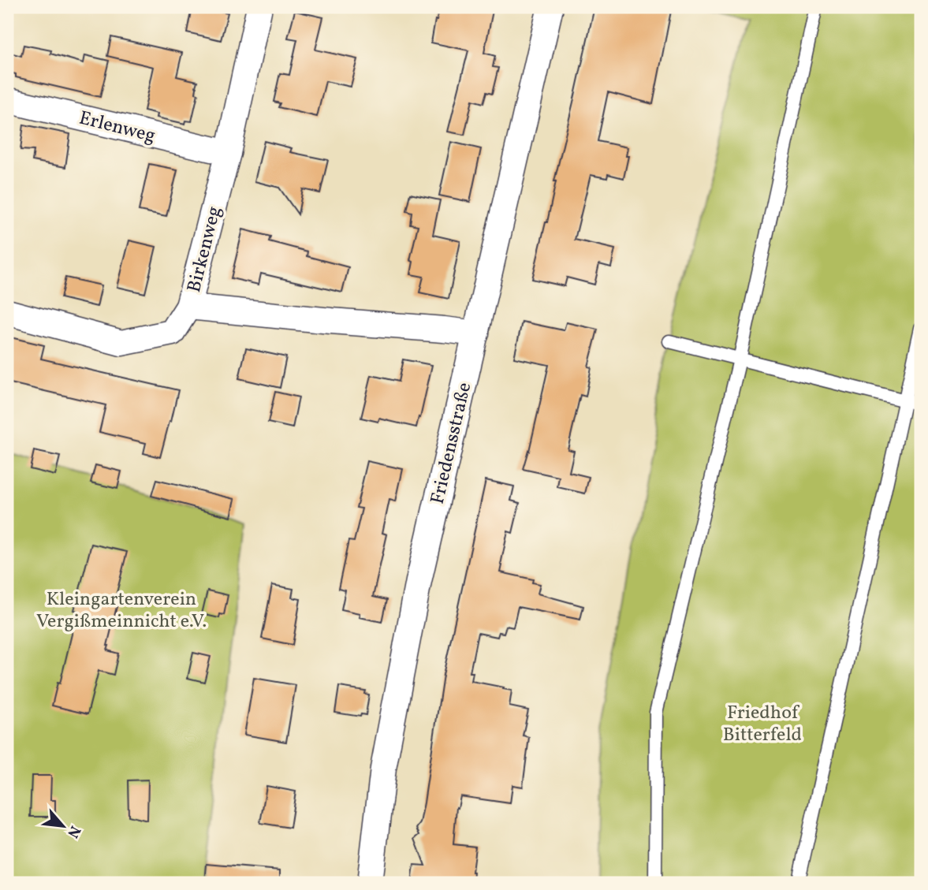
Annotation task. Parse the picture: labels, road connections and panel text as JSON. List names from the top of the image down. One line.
{"streets":{"street":["Erlenweg","Birkenweg","Friedensstraße"]},"crossings":[["Erlenweg","Birkenweg"],["Birkenweg","Friedensstraße"]],"parks":["Kleingartenverein Vergißmeinnicht e.V.","Friedhof Bitterfeld"],"north":"bottom right"}
